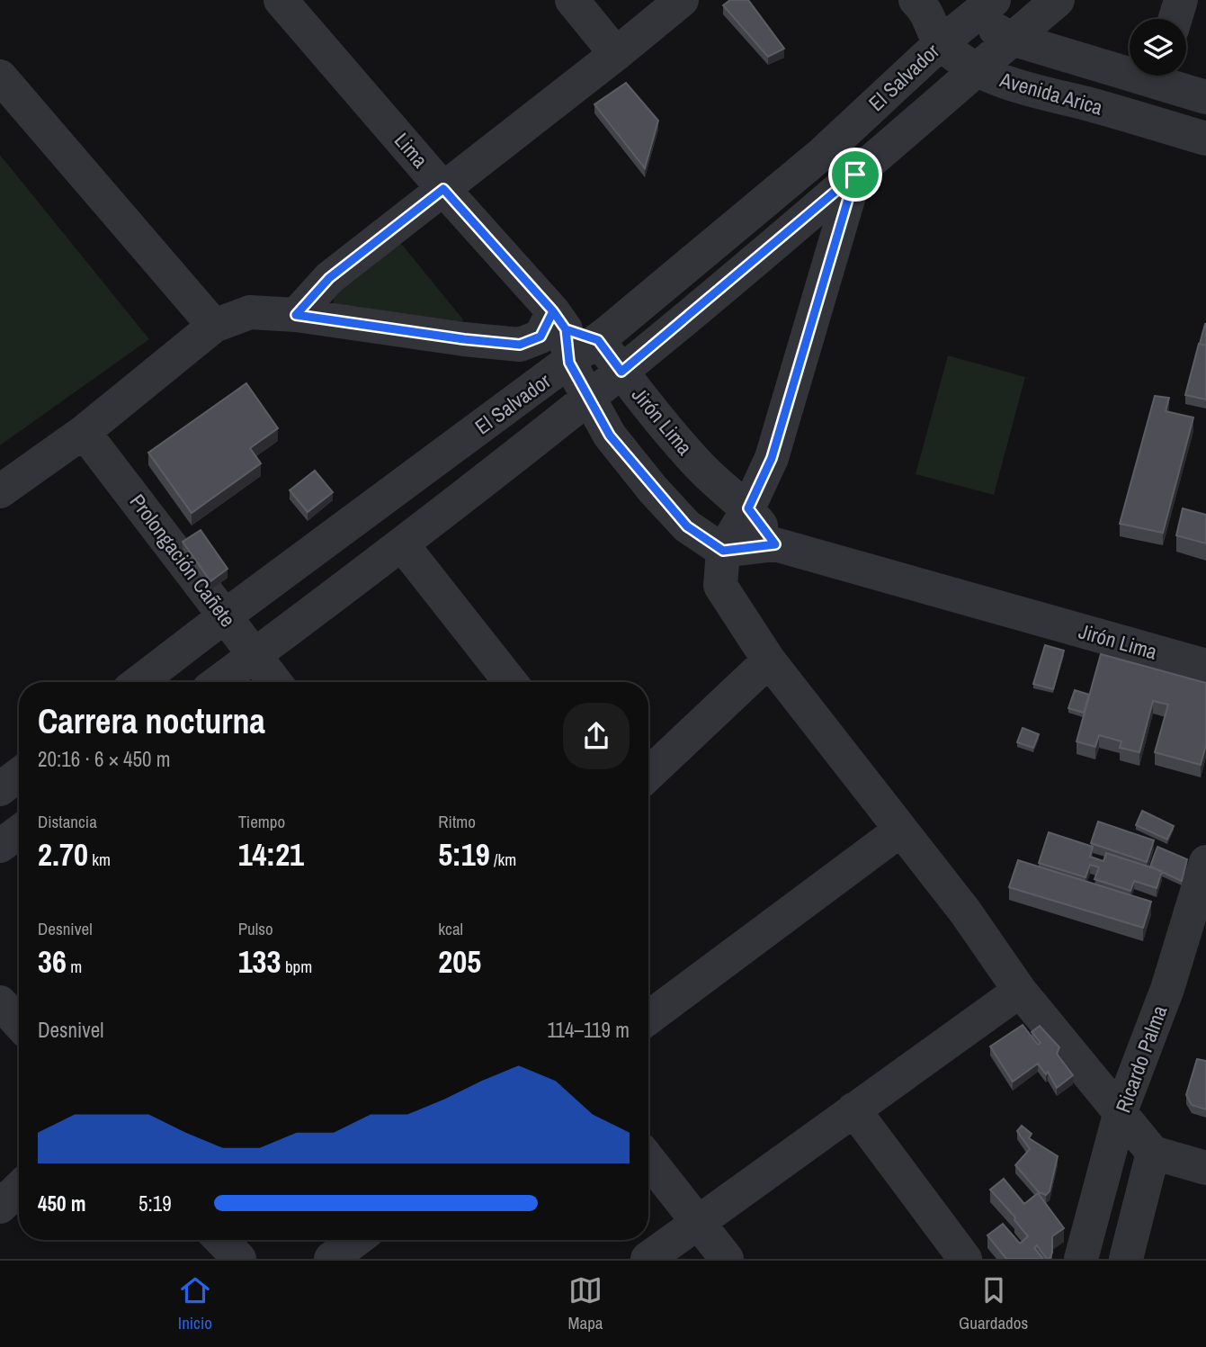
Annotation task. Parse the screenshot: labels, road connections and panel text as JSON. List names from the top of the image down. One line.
{"streets":{"street":["El Salvador","Avenida Arica","Lima","Jirón Lima","Prolongación Cañete","Ricardo Palma"]},"crossings":[["El Salvador","Avenida Arica"],["El Salvador","Lima"],["El Salvador","Jirón Lima"],["El Salvador","Prolongación Cañete"]],"page":{"heading":["Carrera nocturna","20:16 · 6 × 450 m"],"stats":[["Distancia","2.70 km"],["Tiempo","14:21"],["Ritmo","5:19 /km"],["Desnivel","36 m"],["Pulso","133 bpm"],["kcal","205"]],"chart":["Desnivel","114–119 m"],"list":[{"name":"450 m","note":"5:19"}],"tabs":["Inicio","Mapa","Guardados"]}}
